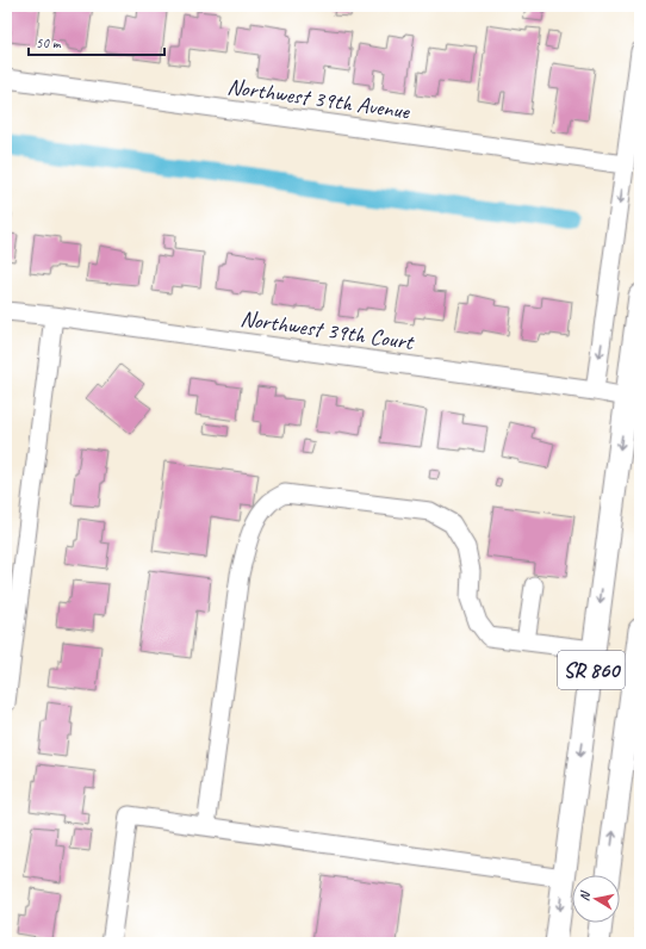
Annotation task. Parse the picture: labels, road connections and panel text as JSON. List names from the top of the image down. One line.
{"streets":{"main road":["SR 860"],"street":["Northwest 39th Avenue","Northwest 39th Court"]},"crossings":[["Northwest 39th Court","SR 860"]],"scale_bar":"50 m","north":"left"}
